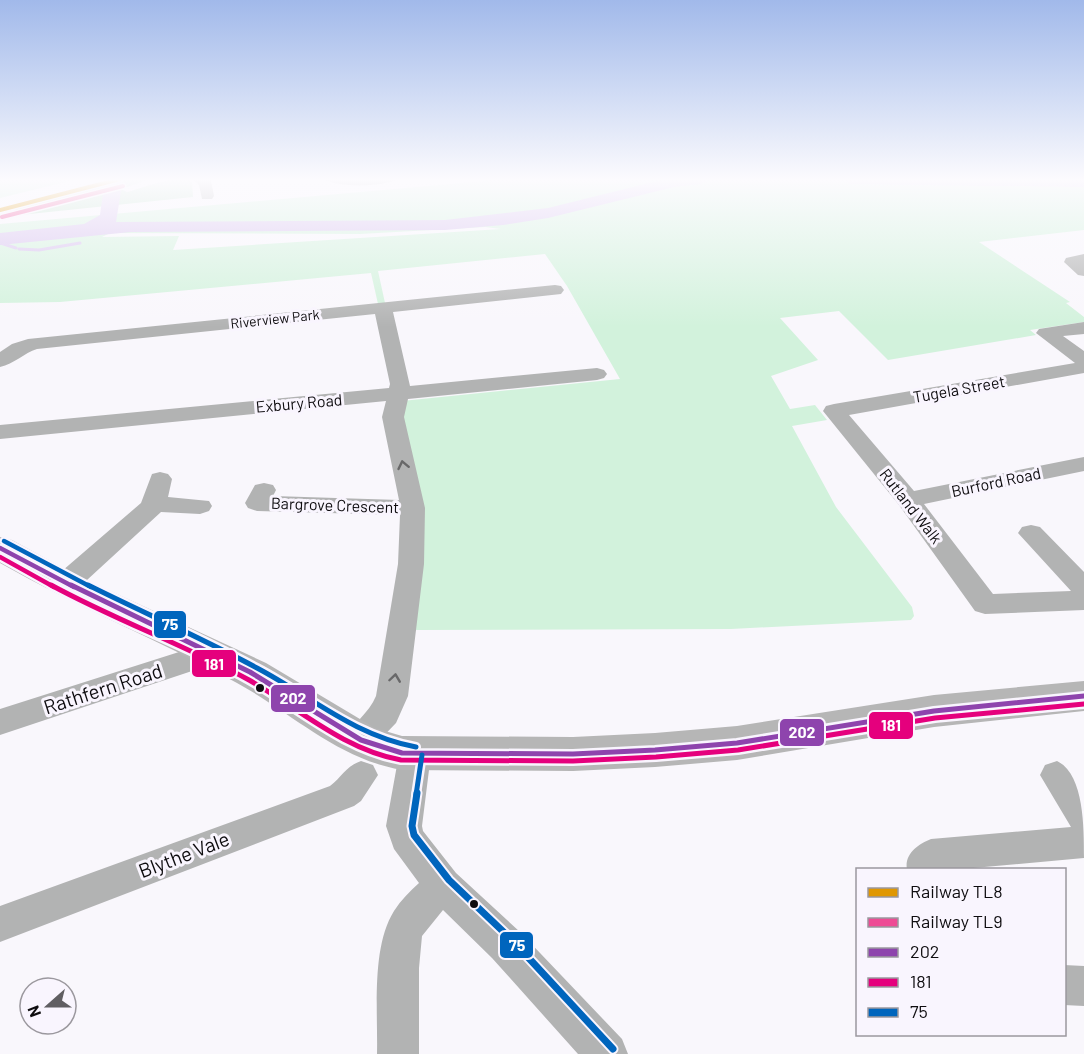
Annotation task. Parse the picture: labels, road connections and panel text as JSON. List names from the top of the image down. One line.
{"streets":{"street":["Riverview Park","Tugela Street","Exbury Road","Burford Road","Bargrove Crescent","Rutland Walk","Rathfern Road","Blythe Vale"]},"crossings":[["Riverview Park","Blythe Vale"],["Tugela Street","Rutland Walk"],["Exbury Road","Blythe Vale"],["Burford Road","Rutland Walk"],["Bargrove Crescent","Blythe Vale"]],"one_way":["Blythe Vale"],"lines":["transit line 75","transit line 202","transit line 181"],"legend":["Railway TL8","Railway TL9","202","181","75"],"north":"left"}
